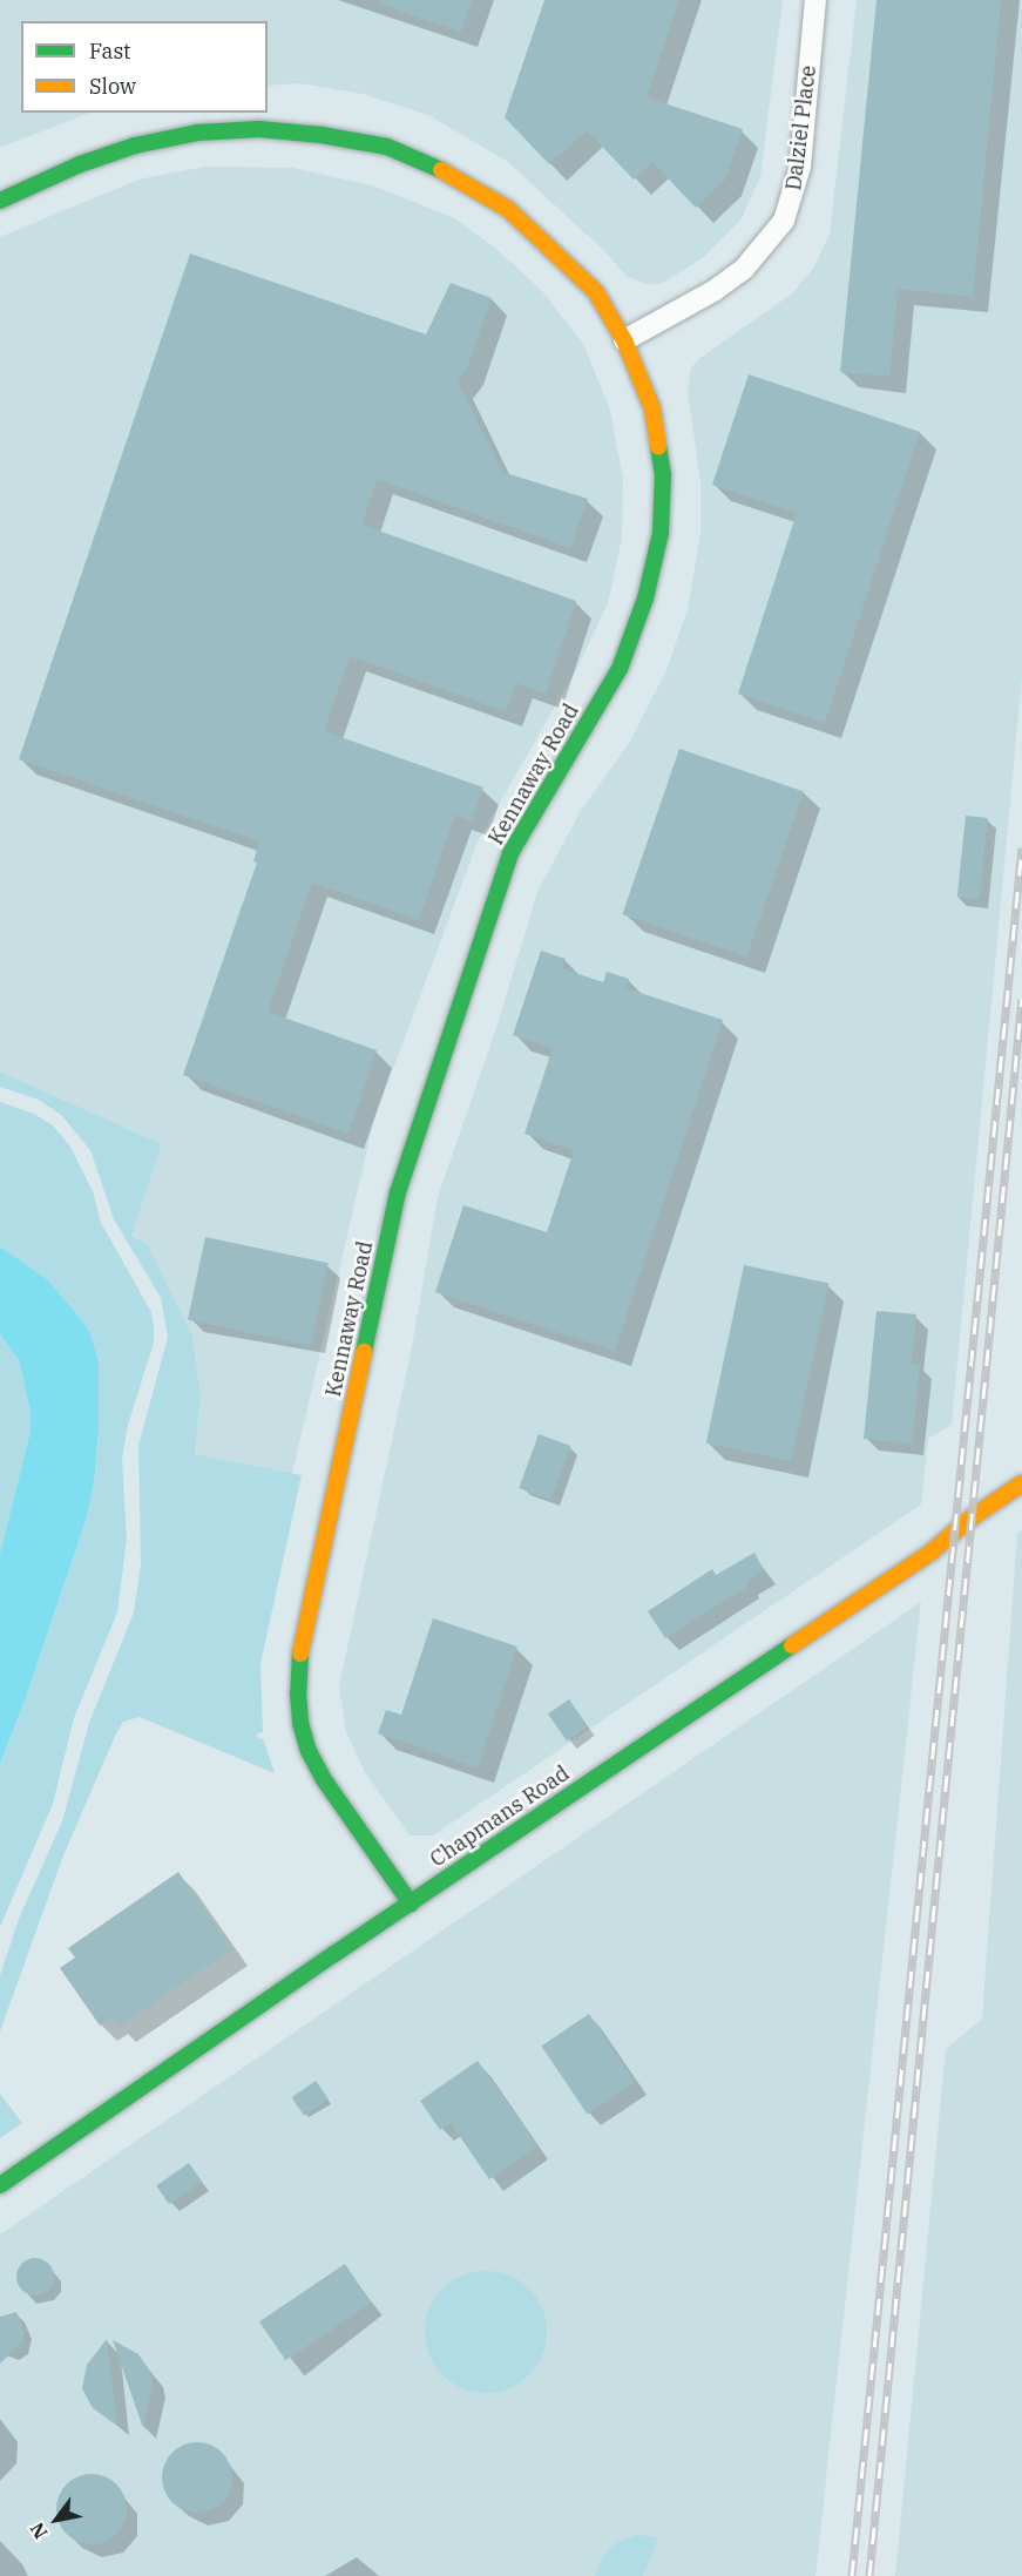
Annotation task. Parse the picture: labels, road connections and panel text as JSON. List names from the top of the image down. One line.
{"streets":{"street":["Dalziel Place","Kennaway Road","Chapmans Road"]},"crossings":[["Dalziel Place","Kennaway Road"],["Kennaway Road","Chapmans Road"]],"legend":["Fast","Slow"],"north":"bottom left"}
